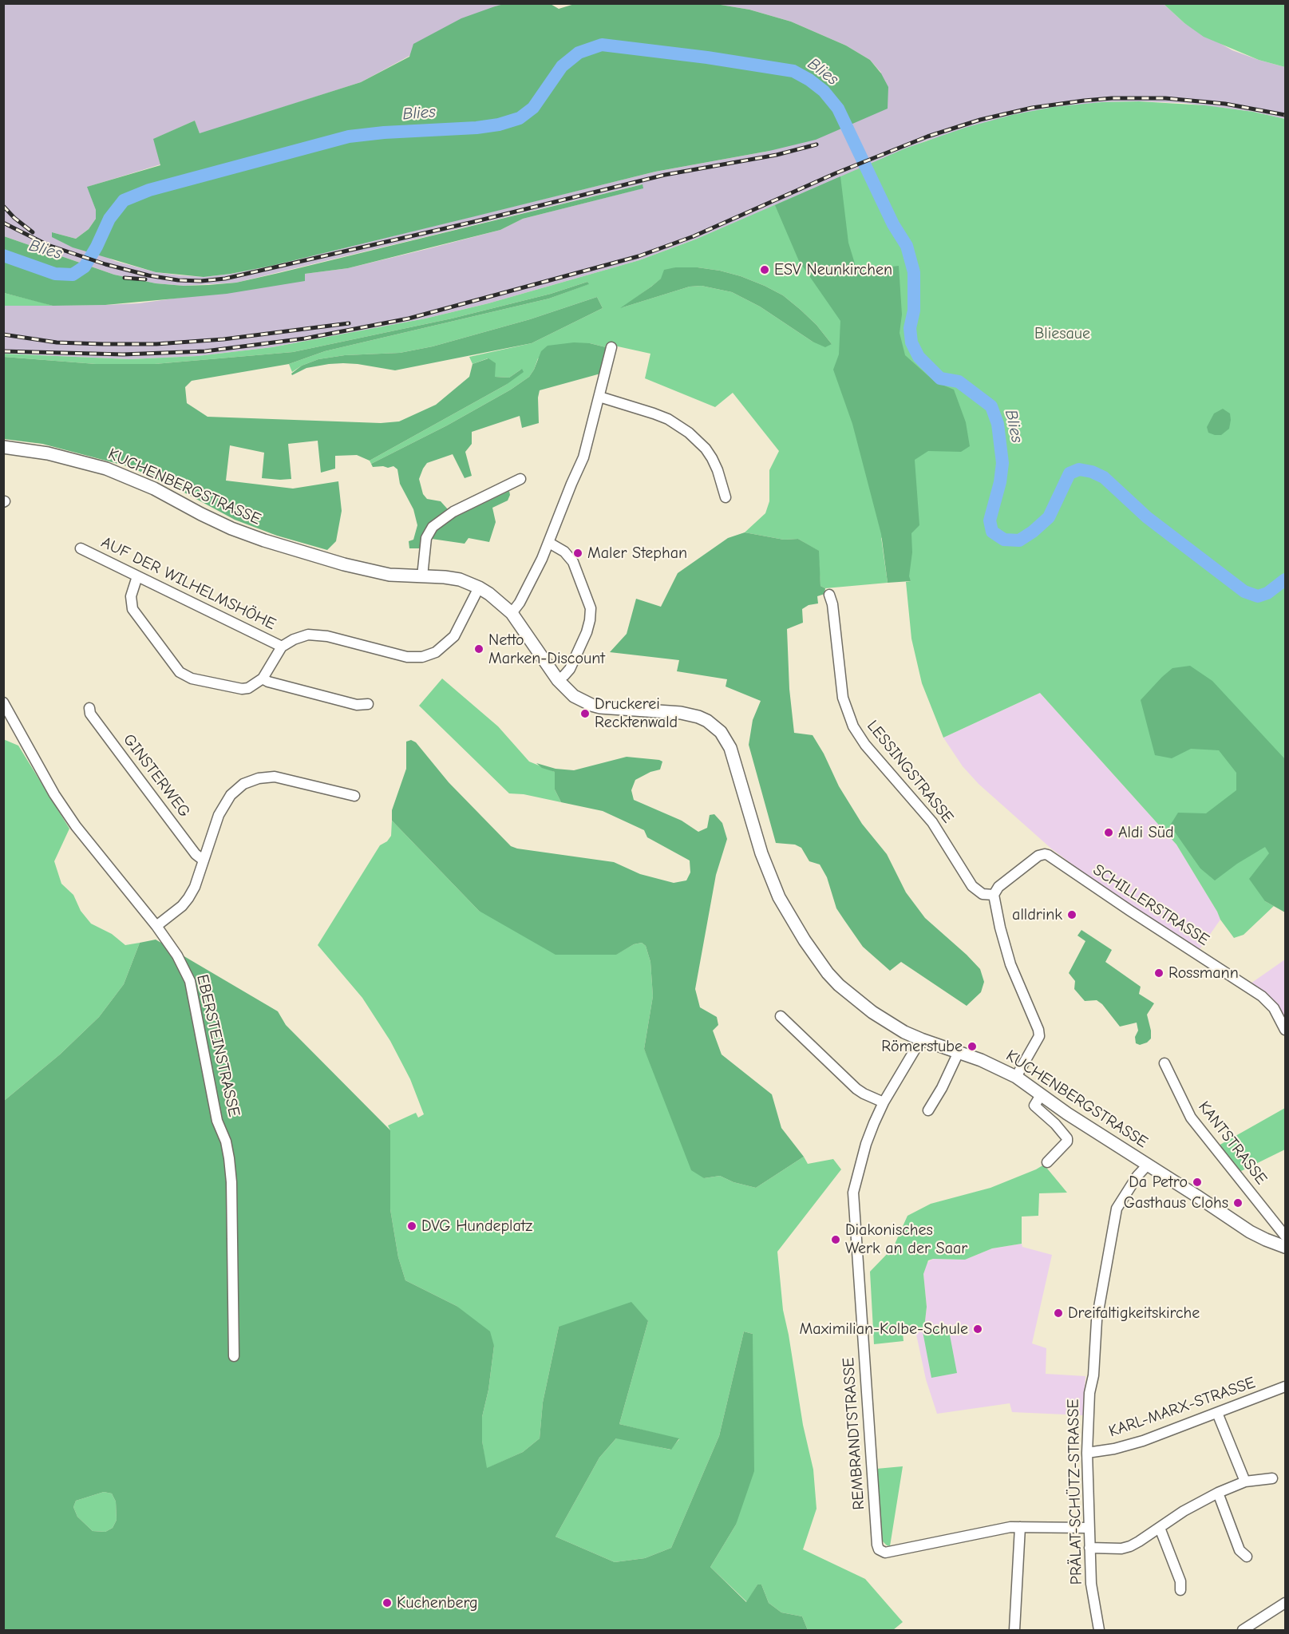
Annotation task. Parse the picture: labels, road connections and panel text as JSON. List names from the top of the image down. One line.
{"streets":{"main road":["KUCHENBERGSTRASSE"],"street":["AUF DER WILHELMSHÖHE","LESSINGSTRASSE","GINSTERWEG","SCHILLERSTRASSE","EBERSTEINSTRASSE","KANTSTRASSE","KARL-MARX-STRASSE","REMBRANDTSTRASSE","PRÄLAT-SCHÜTZ-STRASSE"]},"crossings":[["KUCHENBERGSTRASSE","REMBRANDTSTRASSE"],["KUCHENBERGSTRASSE","PRÄLAT-SCHÜTZ-STRASSE"],["LESSINGSTRASSE","SCHILLERSTRASSE"],["KARL-MARX-STRASSE","PRÄLAT-SCHÜTZ-STRASSE"]],"water":["Blies"],"parks":["Bliesaue"],"places":["ESV Neunkirchen","Maler Stephan","Netto Marken-Discount","Druckerei Recktenwald","Aldi Süd","alldrink","Rossmann","Römerstube","Da Petro","Gasthaus Clohs","DVG Hundeplatz","Diakonisches Werk an der Saar","Dreifaltigkeitskirche","Maximilian-Kolbe-Schule","Kuchenberg"]}
